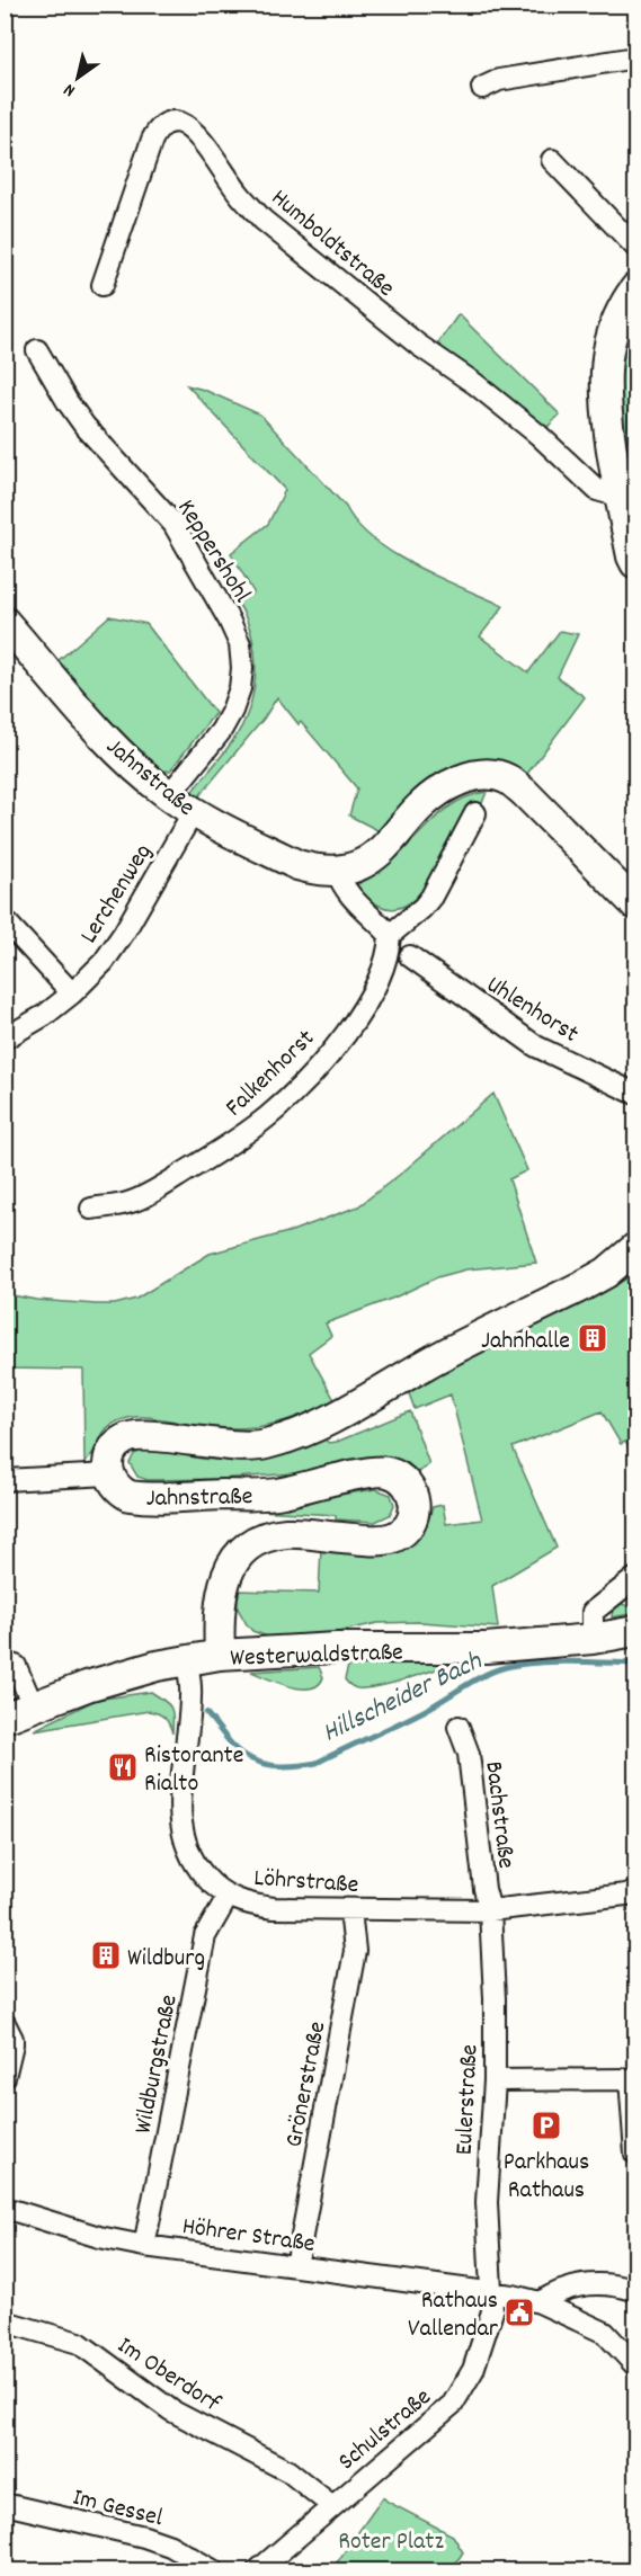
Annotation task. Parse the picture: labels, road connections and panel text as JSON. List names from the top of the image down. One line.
{"streets":{"street":["Humboldtstraße","Keppershohl","Jahnstraße","Lerchenweg","Uhlenhorst","Falkenhorst","Westerwaldstraße","Bachstraße","Löhrstraße","Wildburgstraße","Grönerstraße","Eulerstraße","Höhrer Straße","Im Oberdorf","Schulstraße","Im Gessel"]},"crossings":[["Keppershohl","Jahnstraße"],["Jahnstraße","Lerchenweg"],["Jahnstraße","Westerwaldstraße"],["Westerwaldstraße","Löhrstraße"],["Bachstraße","Löhrstraße"],["Bachstraße","Eulerstraße"],["Löhrstraße","Wildburgstraße"],["Löhrstraße","Grönerstraße"],["Löhrstraße","Eulerstraße"],["Wildburgstraße","Höhrer Straße"],["Grönerstraße","Höhrer Straße"],["Eulerstraße","Höhrer Straße"],["Eulerstraße","Schulstraße"],["Höhrer Straße","Schulstraße"],["Im Oberdorf","Schulstraße"]],"water":["Hillscheider Bach"],"parks":["Roter Platz"],"places":{"building":["Jahnhalle","Wildburg"],"restaurant":["Ristorante Rialto"],"parking":["Parkhaus Rathaus"],"public building":["Rathaus Vallendar"]},"north":"bottom left"}
